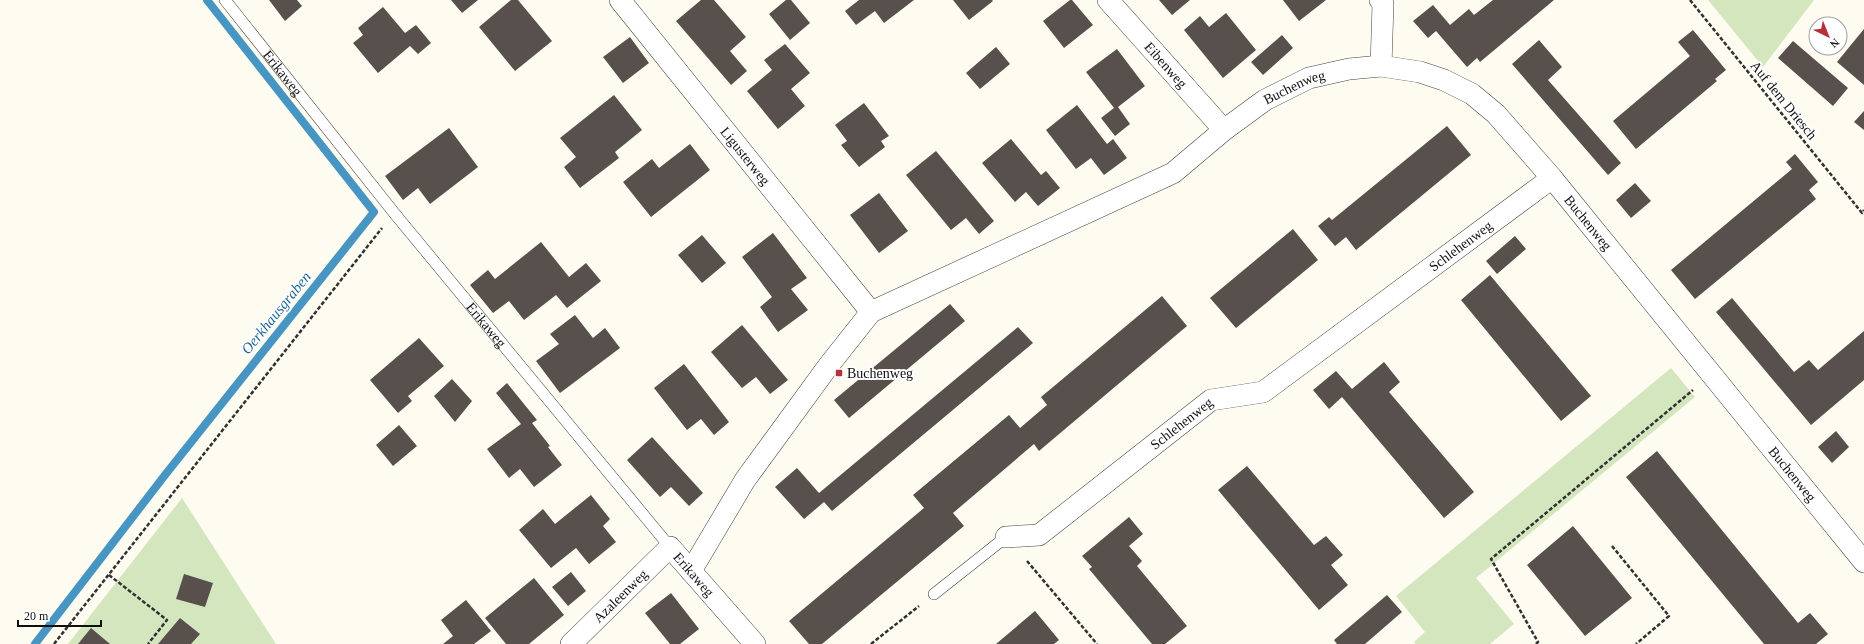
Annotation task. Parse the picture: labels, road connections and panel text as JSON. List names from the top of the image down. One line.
{"streets":{"street":["Eibenweg","Erikaweg","Buchenweg","Ligusterweg","Schlehenweg","Azaleenweg"],"path":["Auf dem Driesch"]},"crossings":[["Eibenweg","Buchenweg"],["Erikaweg","Buchenweg"],["Erikaweg","Azaleenweg"],["Buchenweg","Ligusterweg"],["Buchenweg","Schlehenweg"]],"water":["Oerkhausgraben"],"places":{"transit":["Buchenweg"]},"scale_bar":"20 m","north":"bottom right"}
